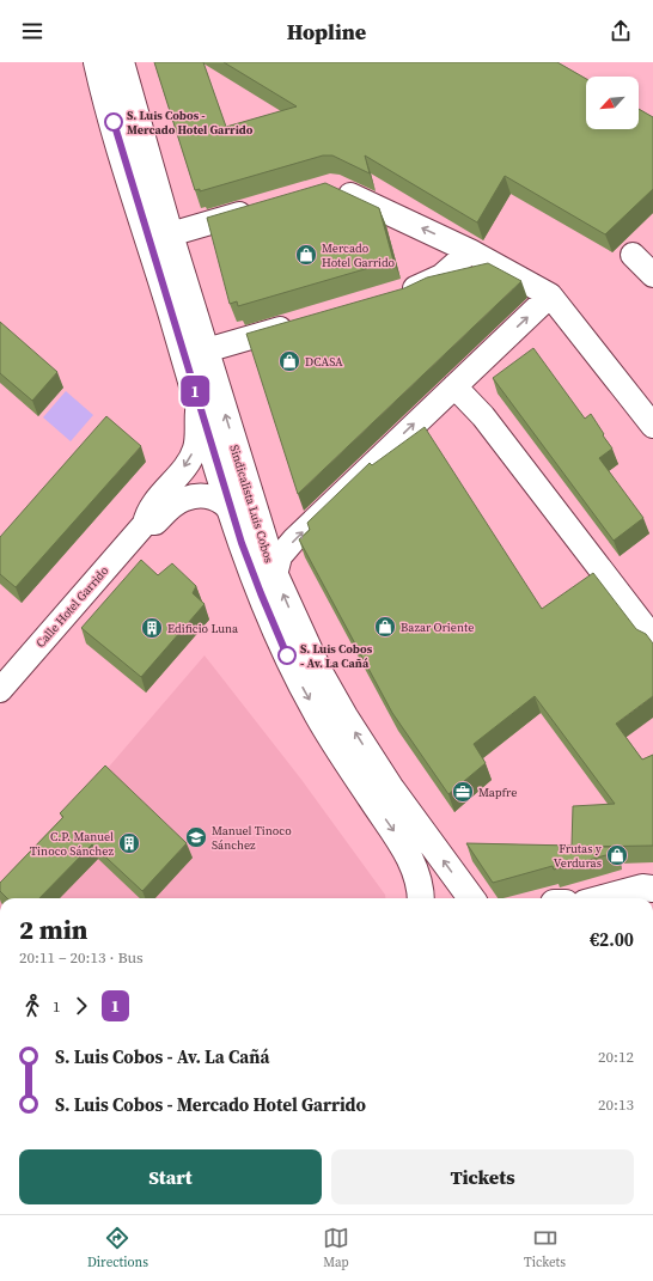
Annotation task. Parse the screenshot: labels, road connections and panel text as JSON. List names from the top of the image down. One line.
{"streets":{"main road":["Sindicalista Luis Cobos"],"street":["Calle Hotel Garrido"]},"crossings":[["Sindicalista Luis Cobos","Calle Hotel Garrido"]],"places":{"other":["S. Luis Cobos - Mercado Hotel Garrido","S. Luis Cobos - Av. La Cañá"],"shop":["Mercado Hotel Garrido","DCASA","Bazar Oriente","Frutas y Verduras"],"building":["Edificio Luna","C.P. Manuel Tinoco Sánchez"],"office":["Mapfre"],"school or university":["Manuel Tinoco Sánchez"]},"lines":["bus line 1"],"north":"bottom left","page":{"header":"Hopline","on_map":"1","heading":["2 min","20:11 – 20:13 · Bus","€2.00"],"legs":["1","1"],"list":[{"name":"S. Luis Cobos - Av. La Cañá","value":"20:12"},{"name":"S. Luis Cobos - Mercado Hotel Garrido","value":"20:13"}],"buttons":["Start","Tickets"],"tabs":["Directions","Map","Tickets"]}}
